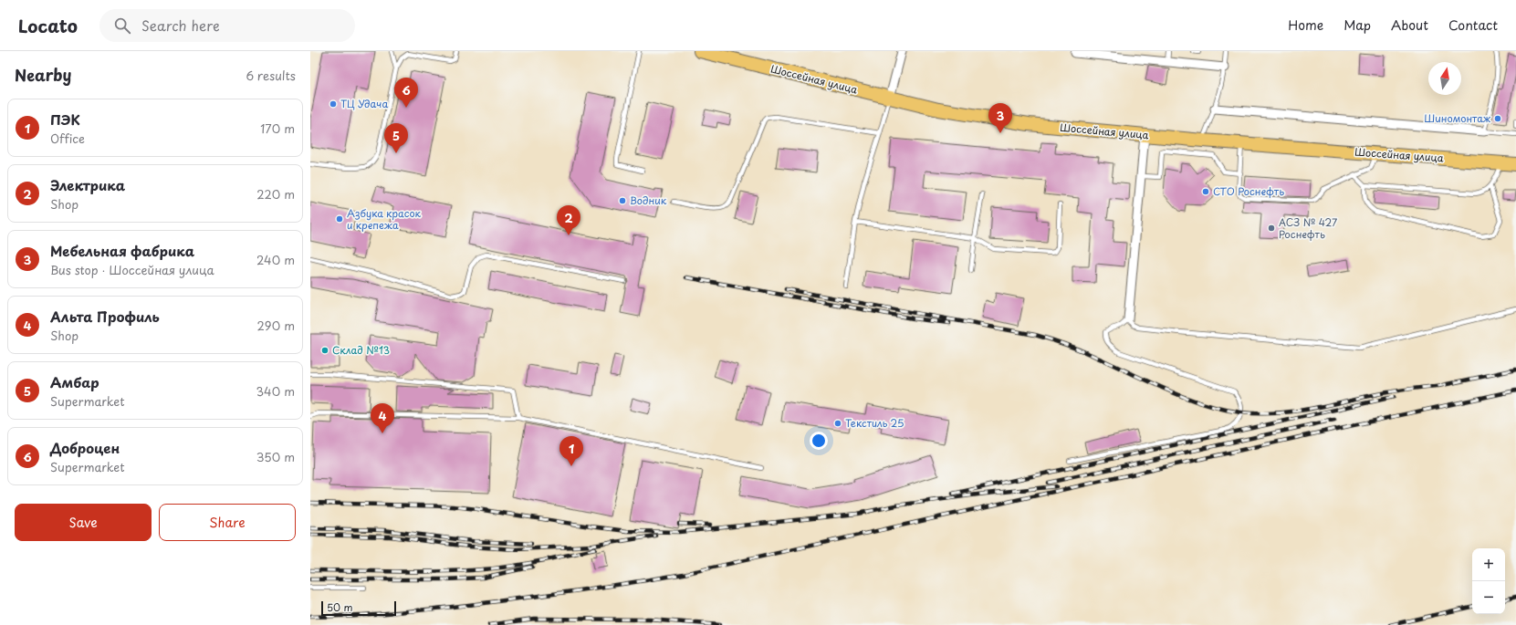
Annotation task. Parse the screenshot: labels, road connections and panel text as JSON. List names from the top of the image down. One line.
{"streets":{"main road":["Шоссейная улица"]},"places":["ТЦ Удача","Шиномонтаж","СТО Роснефть","Водник","Азбука красок и крепежа","АСЗ № 427 Роснефть","Склад №13","Текстиль 25"],"scale_bar":"50 m","north":"top","page":{"header":"Locato","search":"Search here","nav":["Home","Map","About","Contact"],"heading":["Nearby","6 results"],"pins":["6","3","5","2","4","1"],"list":[{"mark":"1","name":"ПЭК","note":"Office","value":"170 m"},{"mark":"2","name":"Электрика","note":"Shop","value":"220 m"},{"mark":"3","name":"Мебельная фабрика","note":"Bus stop · Шоссейная улица","value":"240 m"},{"mark":"4","name":"Альта Профиль","note":"Shop","value":"290 m"},{"mark":"5","name":"Амбар","note":"Supermarket","value":"340 m"},{"mark":"6","name":"Доброцен","note":"Supermarket","value":"350 m"}],"buttons":["Save","Share"],"map_buttons":["+","−"],"scale":"50 m"}}
